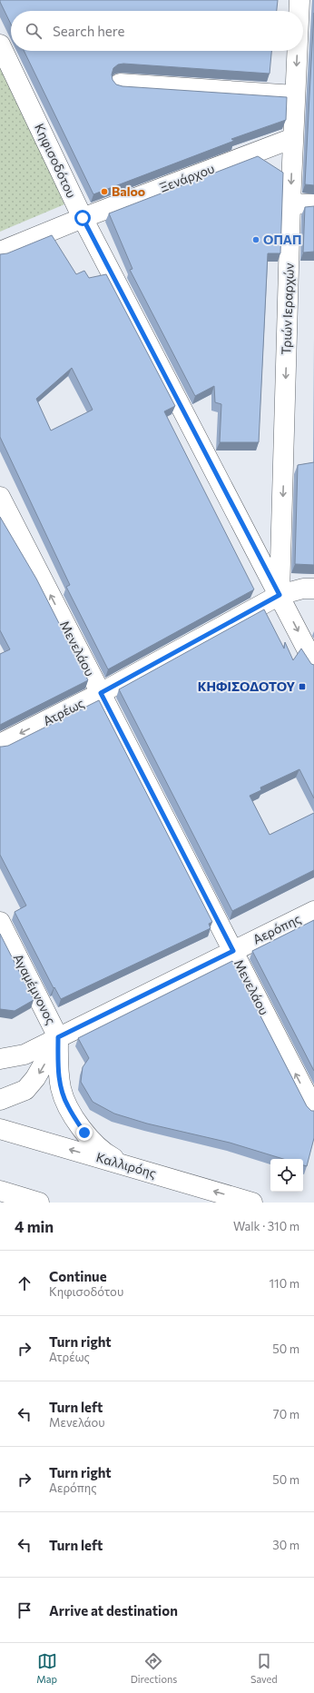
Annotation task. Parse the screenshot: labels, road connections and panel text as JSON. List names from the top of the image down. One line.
{"streets":{"street":["Κηφισοδότου","Ξενάρχου","Τριών Ιεραρχών","Μενελάου","Ατρέως","Αερόπης","Αγαμέμνονος","Καλλιρόης"]},"crossings":[["Κηφισοδότου","Ξενάρχου"],["Κηφισοδότου","Τριών Ιεραρχών"],["Κηφισοδότου","Ατρέως"],["Ξενάρχου","Τριών Ιεραρχών"],["Τριών Ιεραρχών","Ατρέως"],["Μενελάου","Ατρέως"],["Μενελάου","Αερόπης"],["Αερόπης","Αγαμέμνονος"]],"one_way":["Τριών Ιεραρχών","Μενελάου","Καλλιρόης"],"places":{"other":["Baloo","ΟΠΑΠ"],"transit":["ΚΗΦΙΣΟΔΟΤΟΥ"]},"page":{"search":"Search here","heading":["4 min","Walk · 310 m"],"list":[["Continue","Κηφισοδότου","110 m"],["Turn right","Ατρέως","50 m"],["Turn left","Μενελάου","70 m"],["Turn right","Αερόπης","50 m"],["Turn left","30 m"],"Arrive at destination"],"nav":["Map","Directions","Saved"]}}
